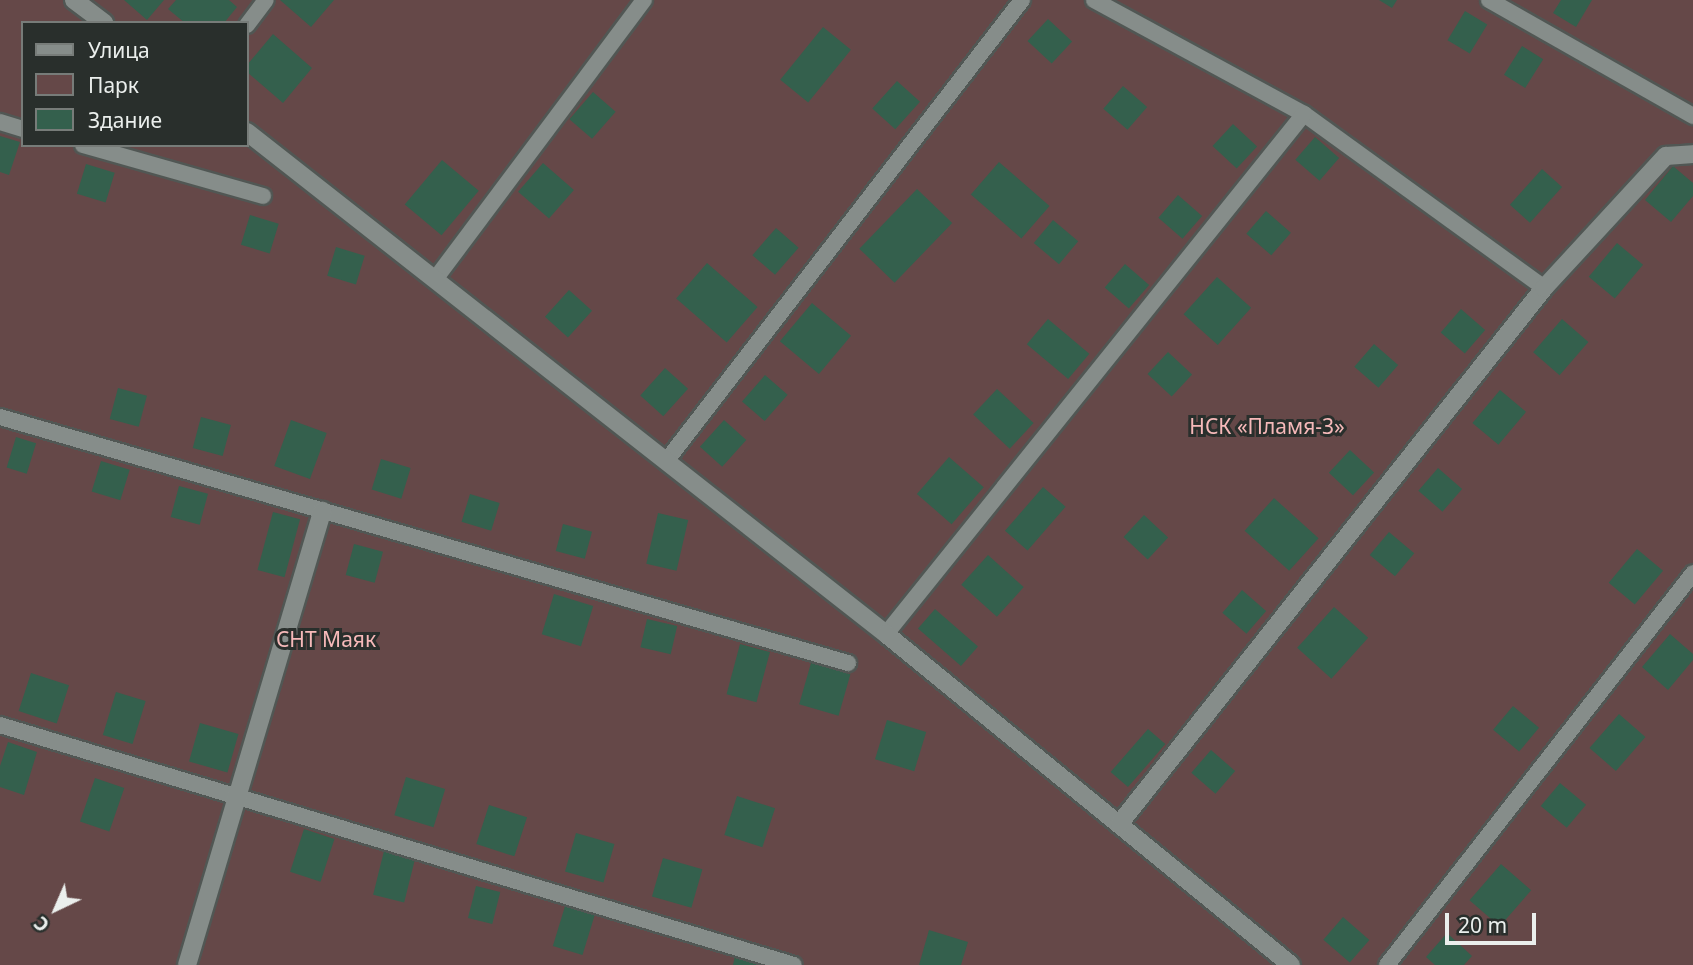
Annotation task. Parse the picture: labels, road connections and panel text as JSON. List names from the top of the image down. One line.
{"parks":["НСК «Пламя-3»","СНТ Маяк"],"legend":["Улица","Парк","Здание"],"scale_bar":"20 m","north":"bottom left"}
